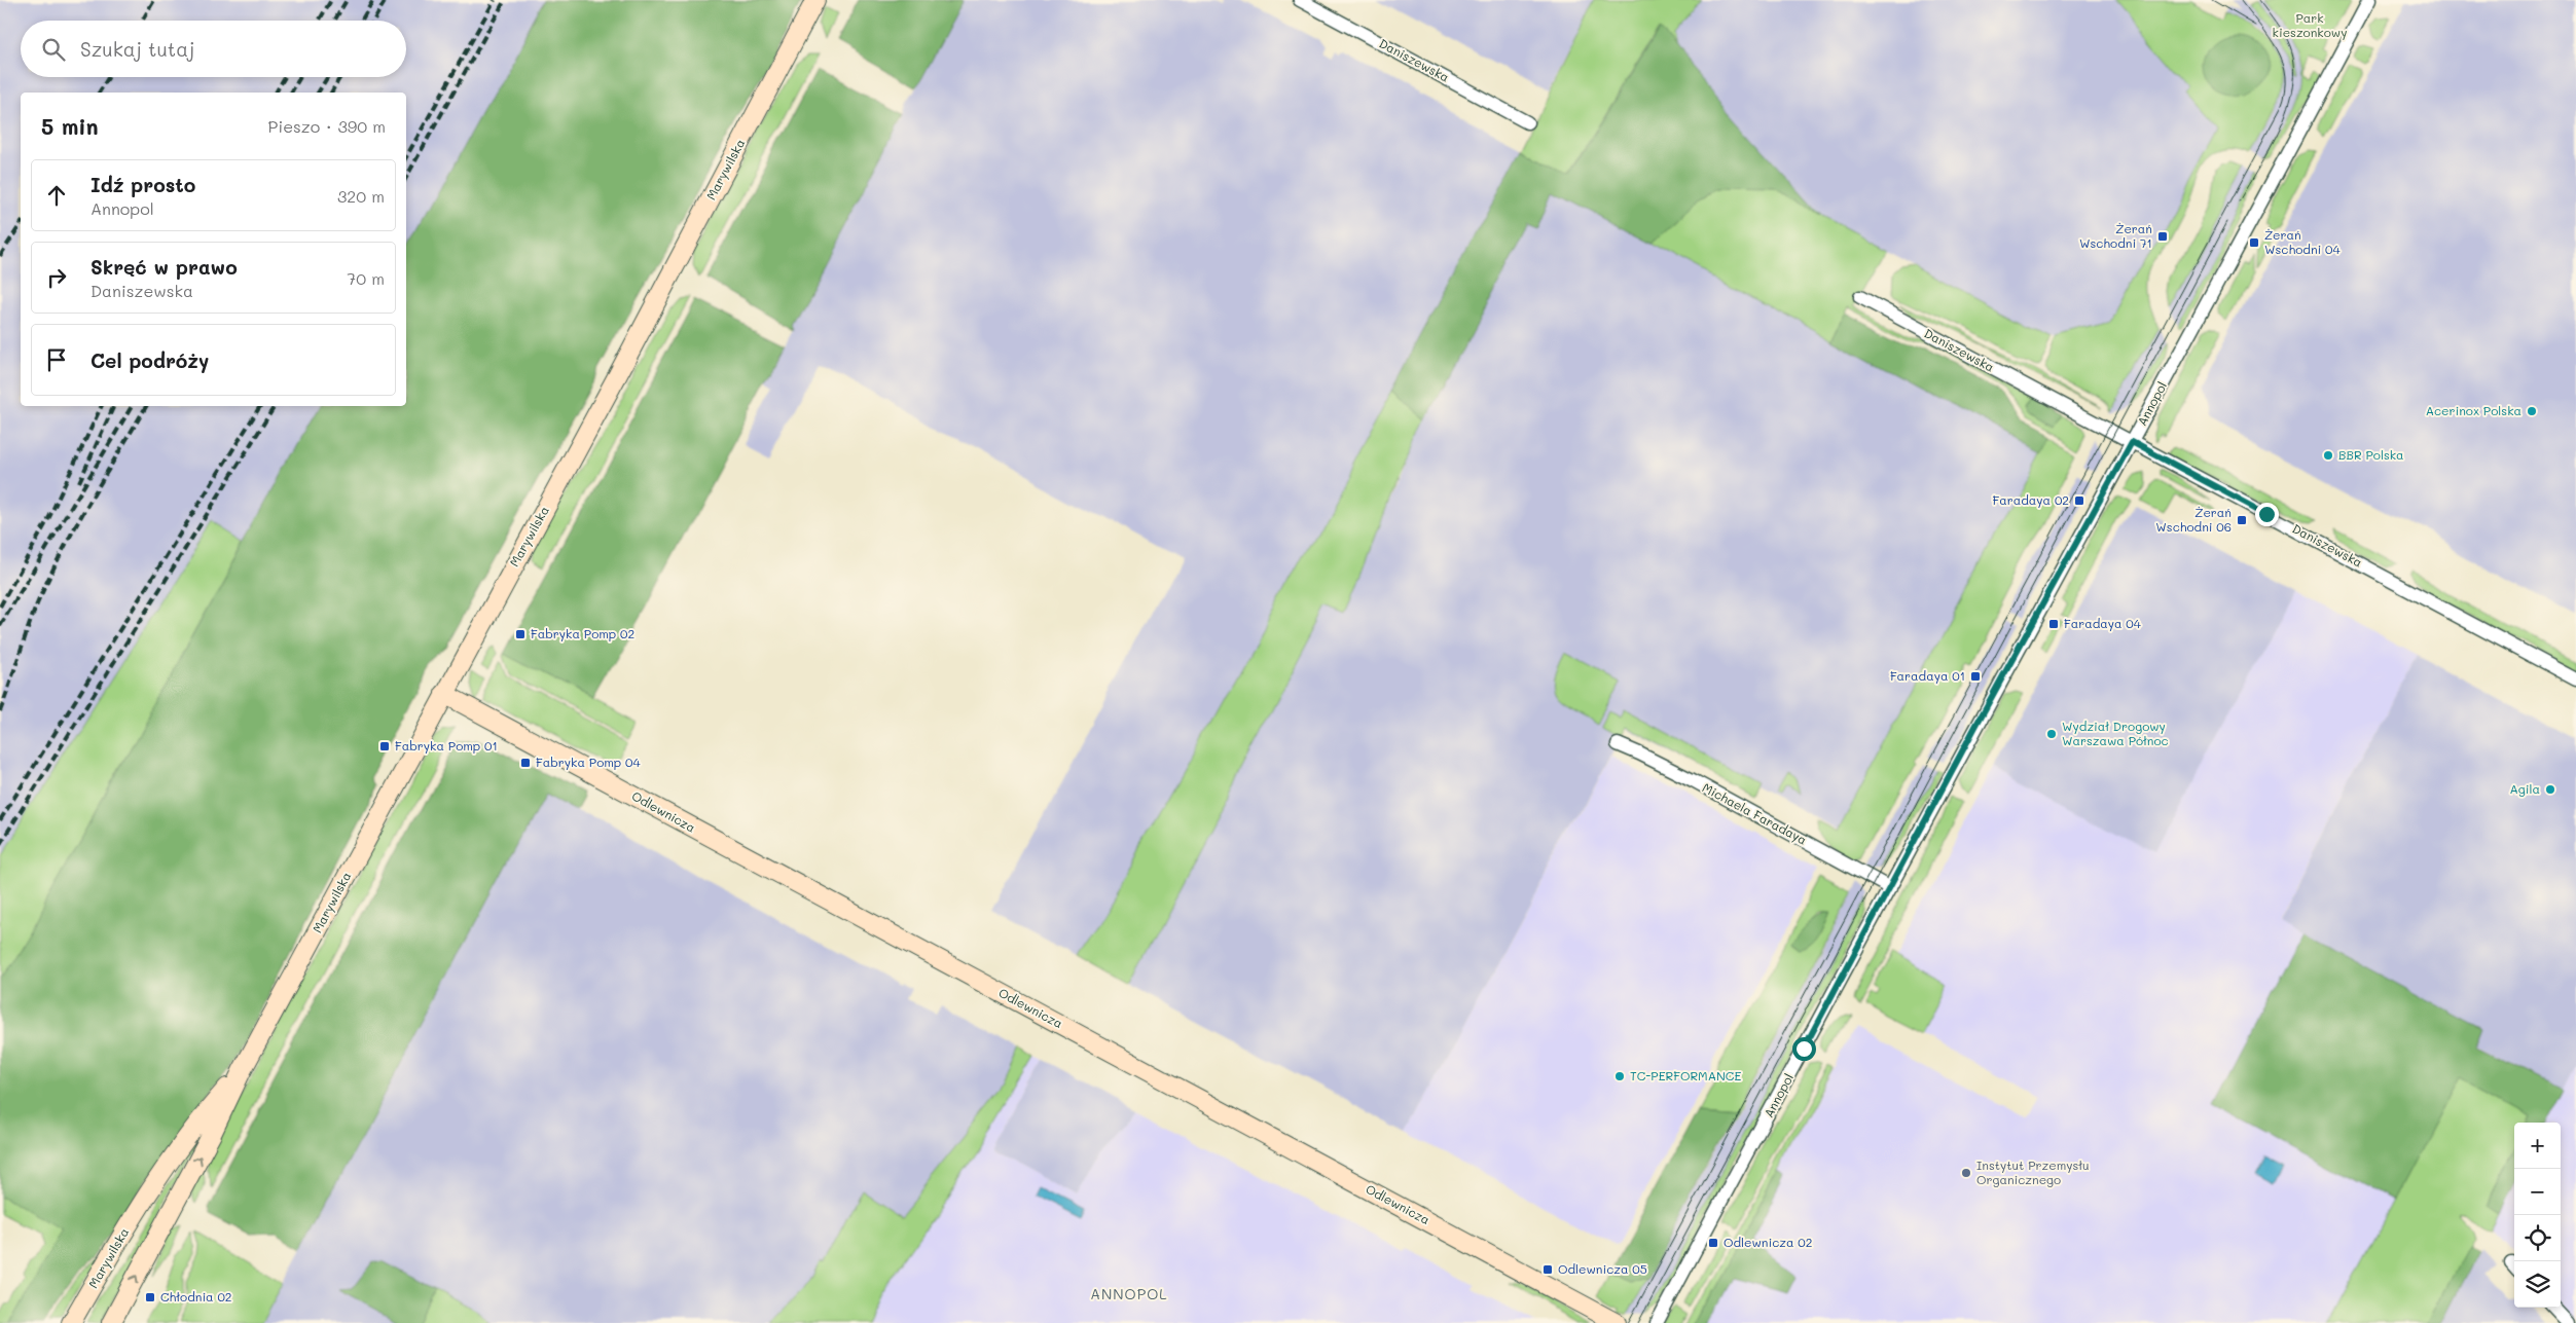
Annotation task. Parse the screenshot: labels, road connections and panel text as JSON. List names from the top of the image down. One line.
{"streets":{"main road":["Marywilska","Odlewnicza"],"street":["Daniszewska","Annopol","Michaela Faradaya"]},"crossings":[["Daniszewska","Annopol"],["Marywilska","Odlewnicza"],["Annopol","Michaela Faradaya"]],"districts":["ANNOPOL"],"parks":["Park kieszonkowy"],"places":{"transit":["Żerań Wschodni 71","Żerań Wschodni 04","Faradaya 02","Żerań Wschodni 06","Faradaya 04","Fabryka Pomp 02","Faradaya 01","Fabryka Pomp 01","Fabryka Pomp 04","Odlewnicza 02","Odlewnicza 05","Chłodnia 02"],"other":["Acerinox Polska","BBR Polska","Wydział Drogowy Warszawa Północ","Agila","TC-PERFORMANCE","Instytut Przemysłu Organicznego"]},"page":{"search":"Szukaj tutaj","heading":["5 min","Pieszo · 390 m"],"list":[["Idź prosto","Annopol","320 m"],["Skręć w prawo","Daniszewska","70 m"],"Cel podróży"],"map_buttons":["+","−"]}}
